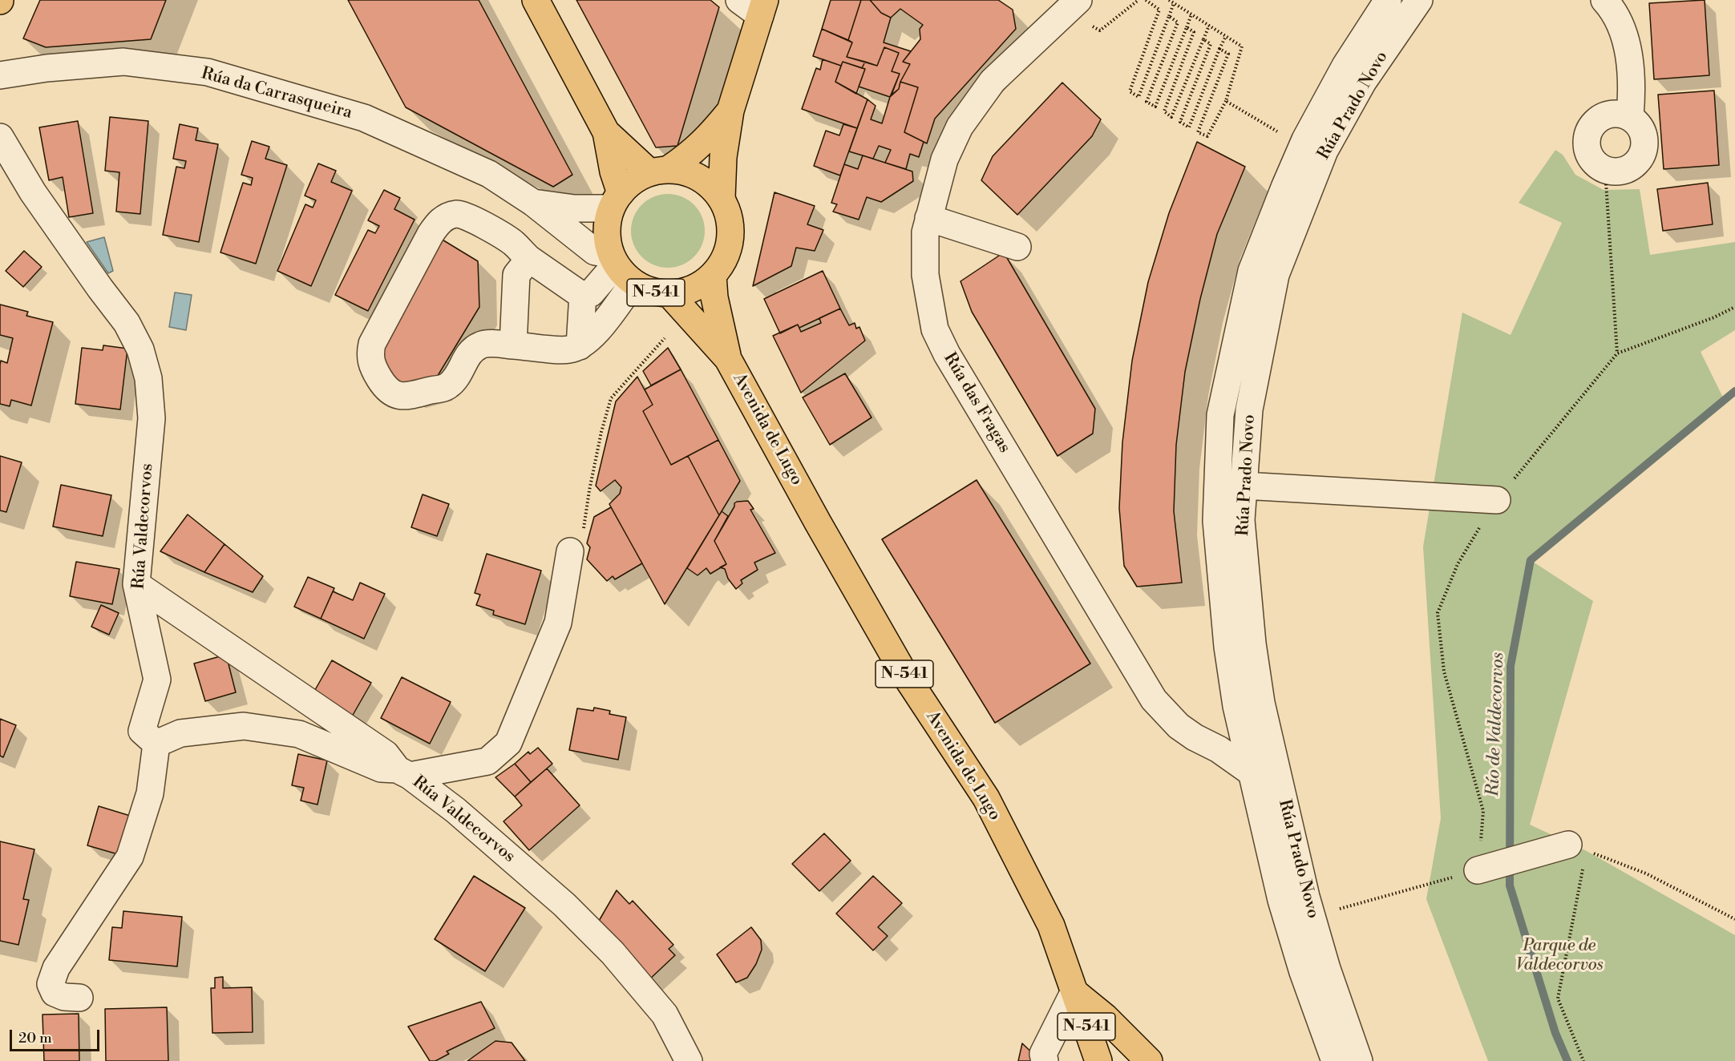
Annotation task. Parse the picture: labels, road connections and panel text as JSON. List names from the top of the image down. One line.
{"streets":{"main road":["N-541","Avenida de Lugo"],"street":["Rúa da Carrasqueira","Rúa Prado Novo","Rúa das Fragas","Rúa Valdecorvos"]},"crossings":[["Rúa da Carrasqueira","N-541"],["Rúa da Carrasqueira","Avenida de Lugo"],["Rúa Prado Novo","Rúa das Fragas"],["N-541","Avenida de Lugo"]],"water":["Río de Valdecorvos"],"parks":["Parque de Valdecorvos"],"scale_bar":"20 m"}
